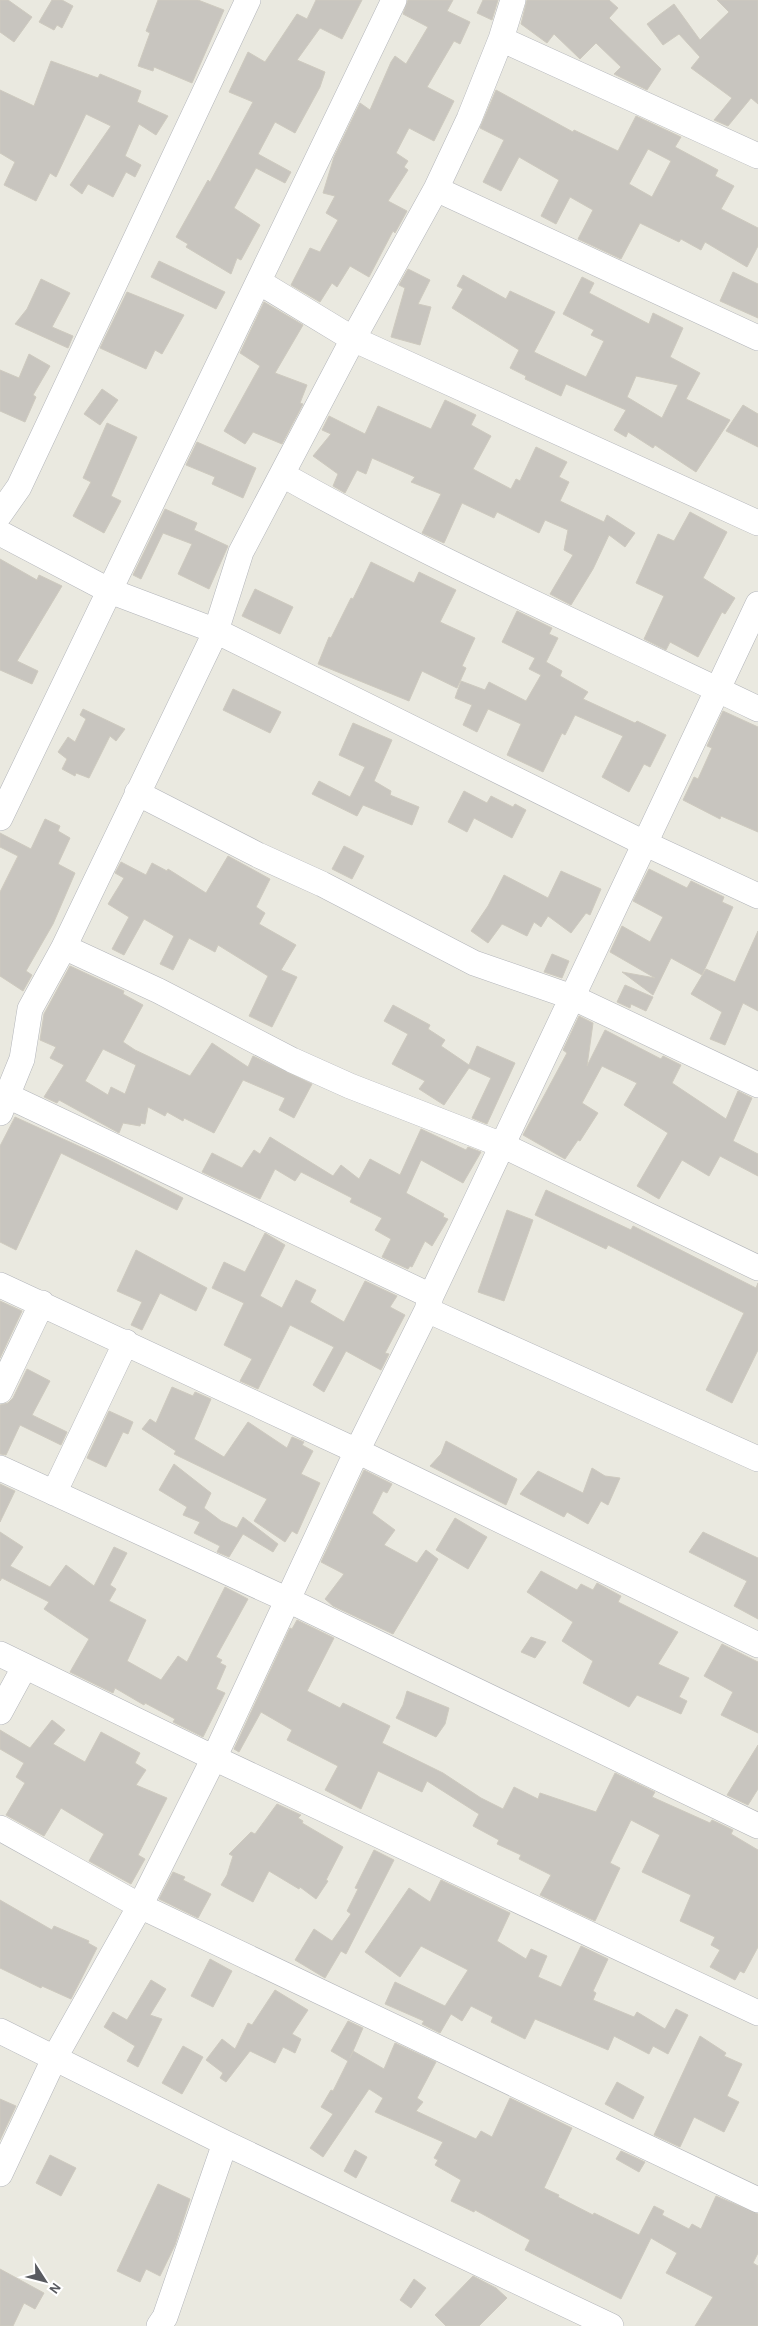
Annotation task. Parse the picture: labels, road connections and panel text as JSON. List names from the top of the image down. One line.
{"north":"bottom right"}
